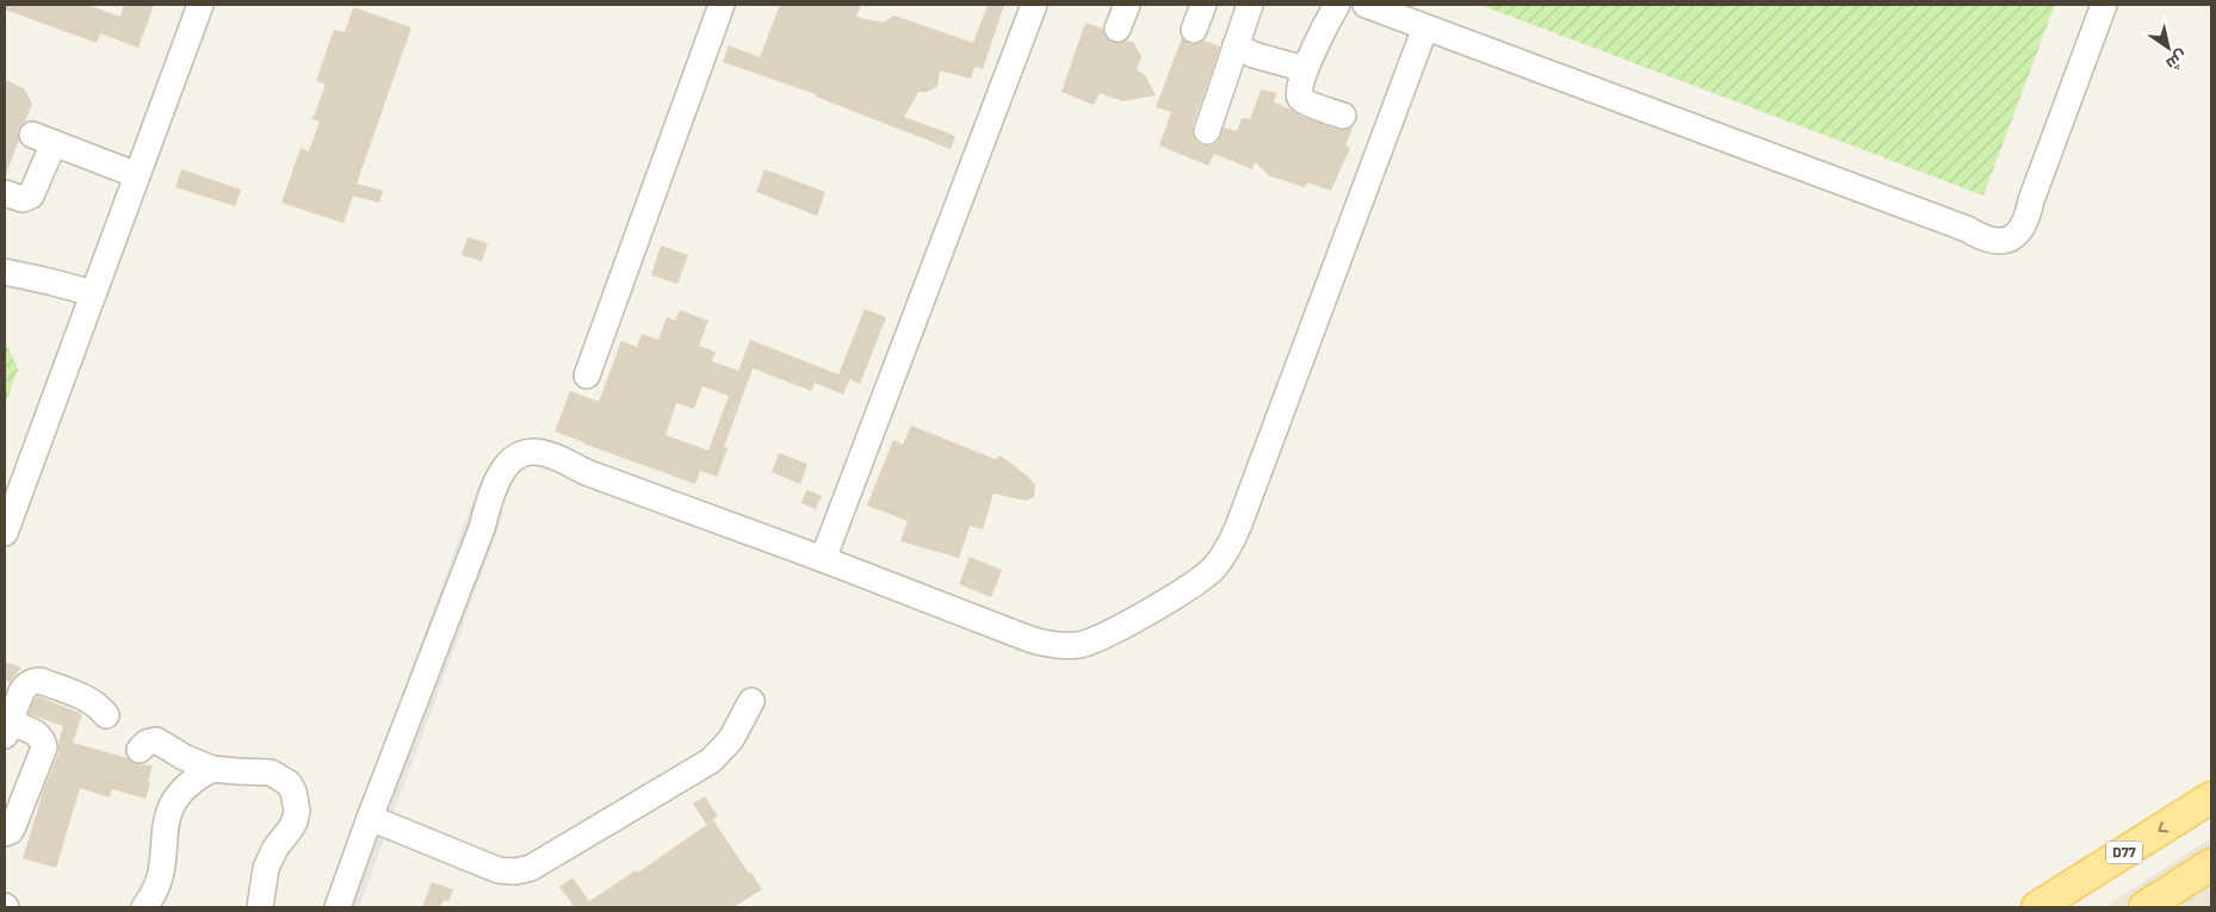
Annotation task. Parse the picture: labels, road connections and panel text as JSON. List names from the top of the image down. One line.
{"streets":{"main road":["D77"]},"north":"bottom right"}
